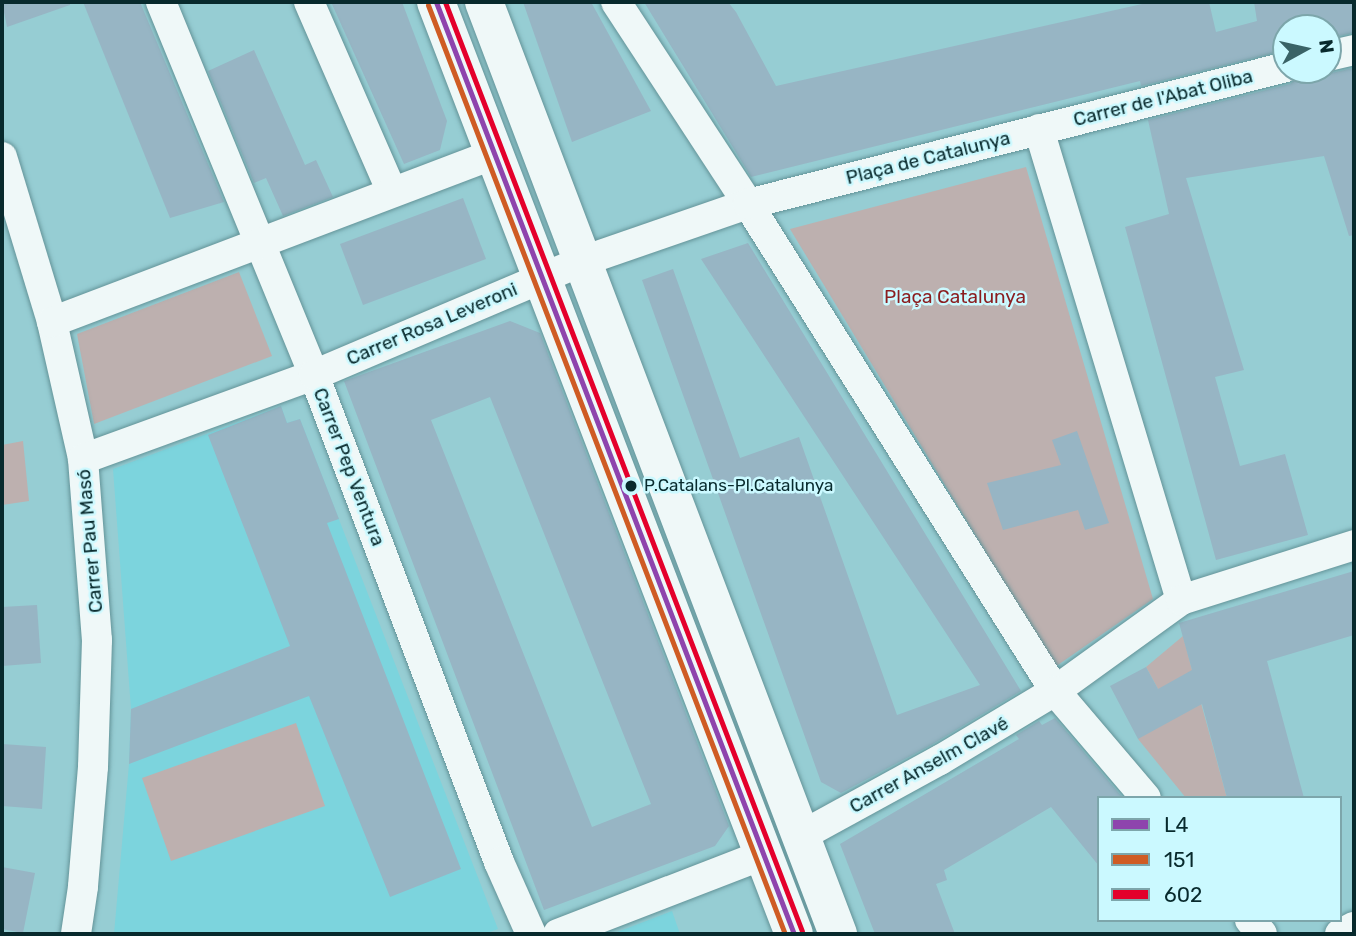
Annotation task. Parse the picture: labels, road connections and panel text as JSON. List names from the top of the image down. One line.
{"streets":{"street":["Carrer de l'Abat Oliba","Plaça de Catalunya","Carrer Rosa Leveroni","Carrer Pep Ventura","Carrer Pau Masó","Carrer Anselm Clavé"]},"crossings":[["Carrer de l'Abat Oliba","Plaça de Catalunya"],["Carrer Rosa Leveroni","Carrer Pep Ventura"],["Carrer Rosa Leveroni","Carrer Pau Masó"]],"parks":["Plaça Catalunya"],"places":["P.Catalans-Pl.Catalunya"],"lines":["transit line L4","transit line 602","transit line 151"],"legend":["L4","151","602"],"north":"right"}
